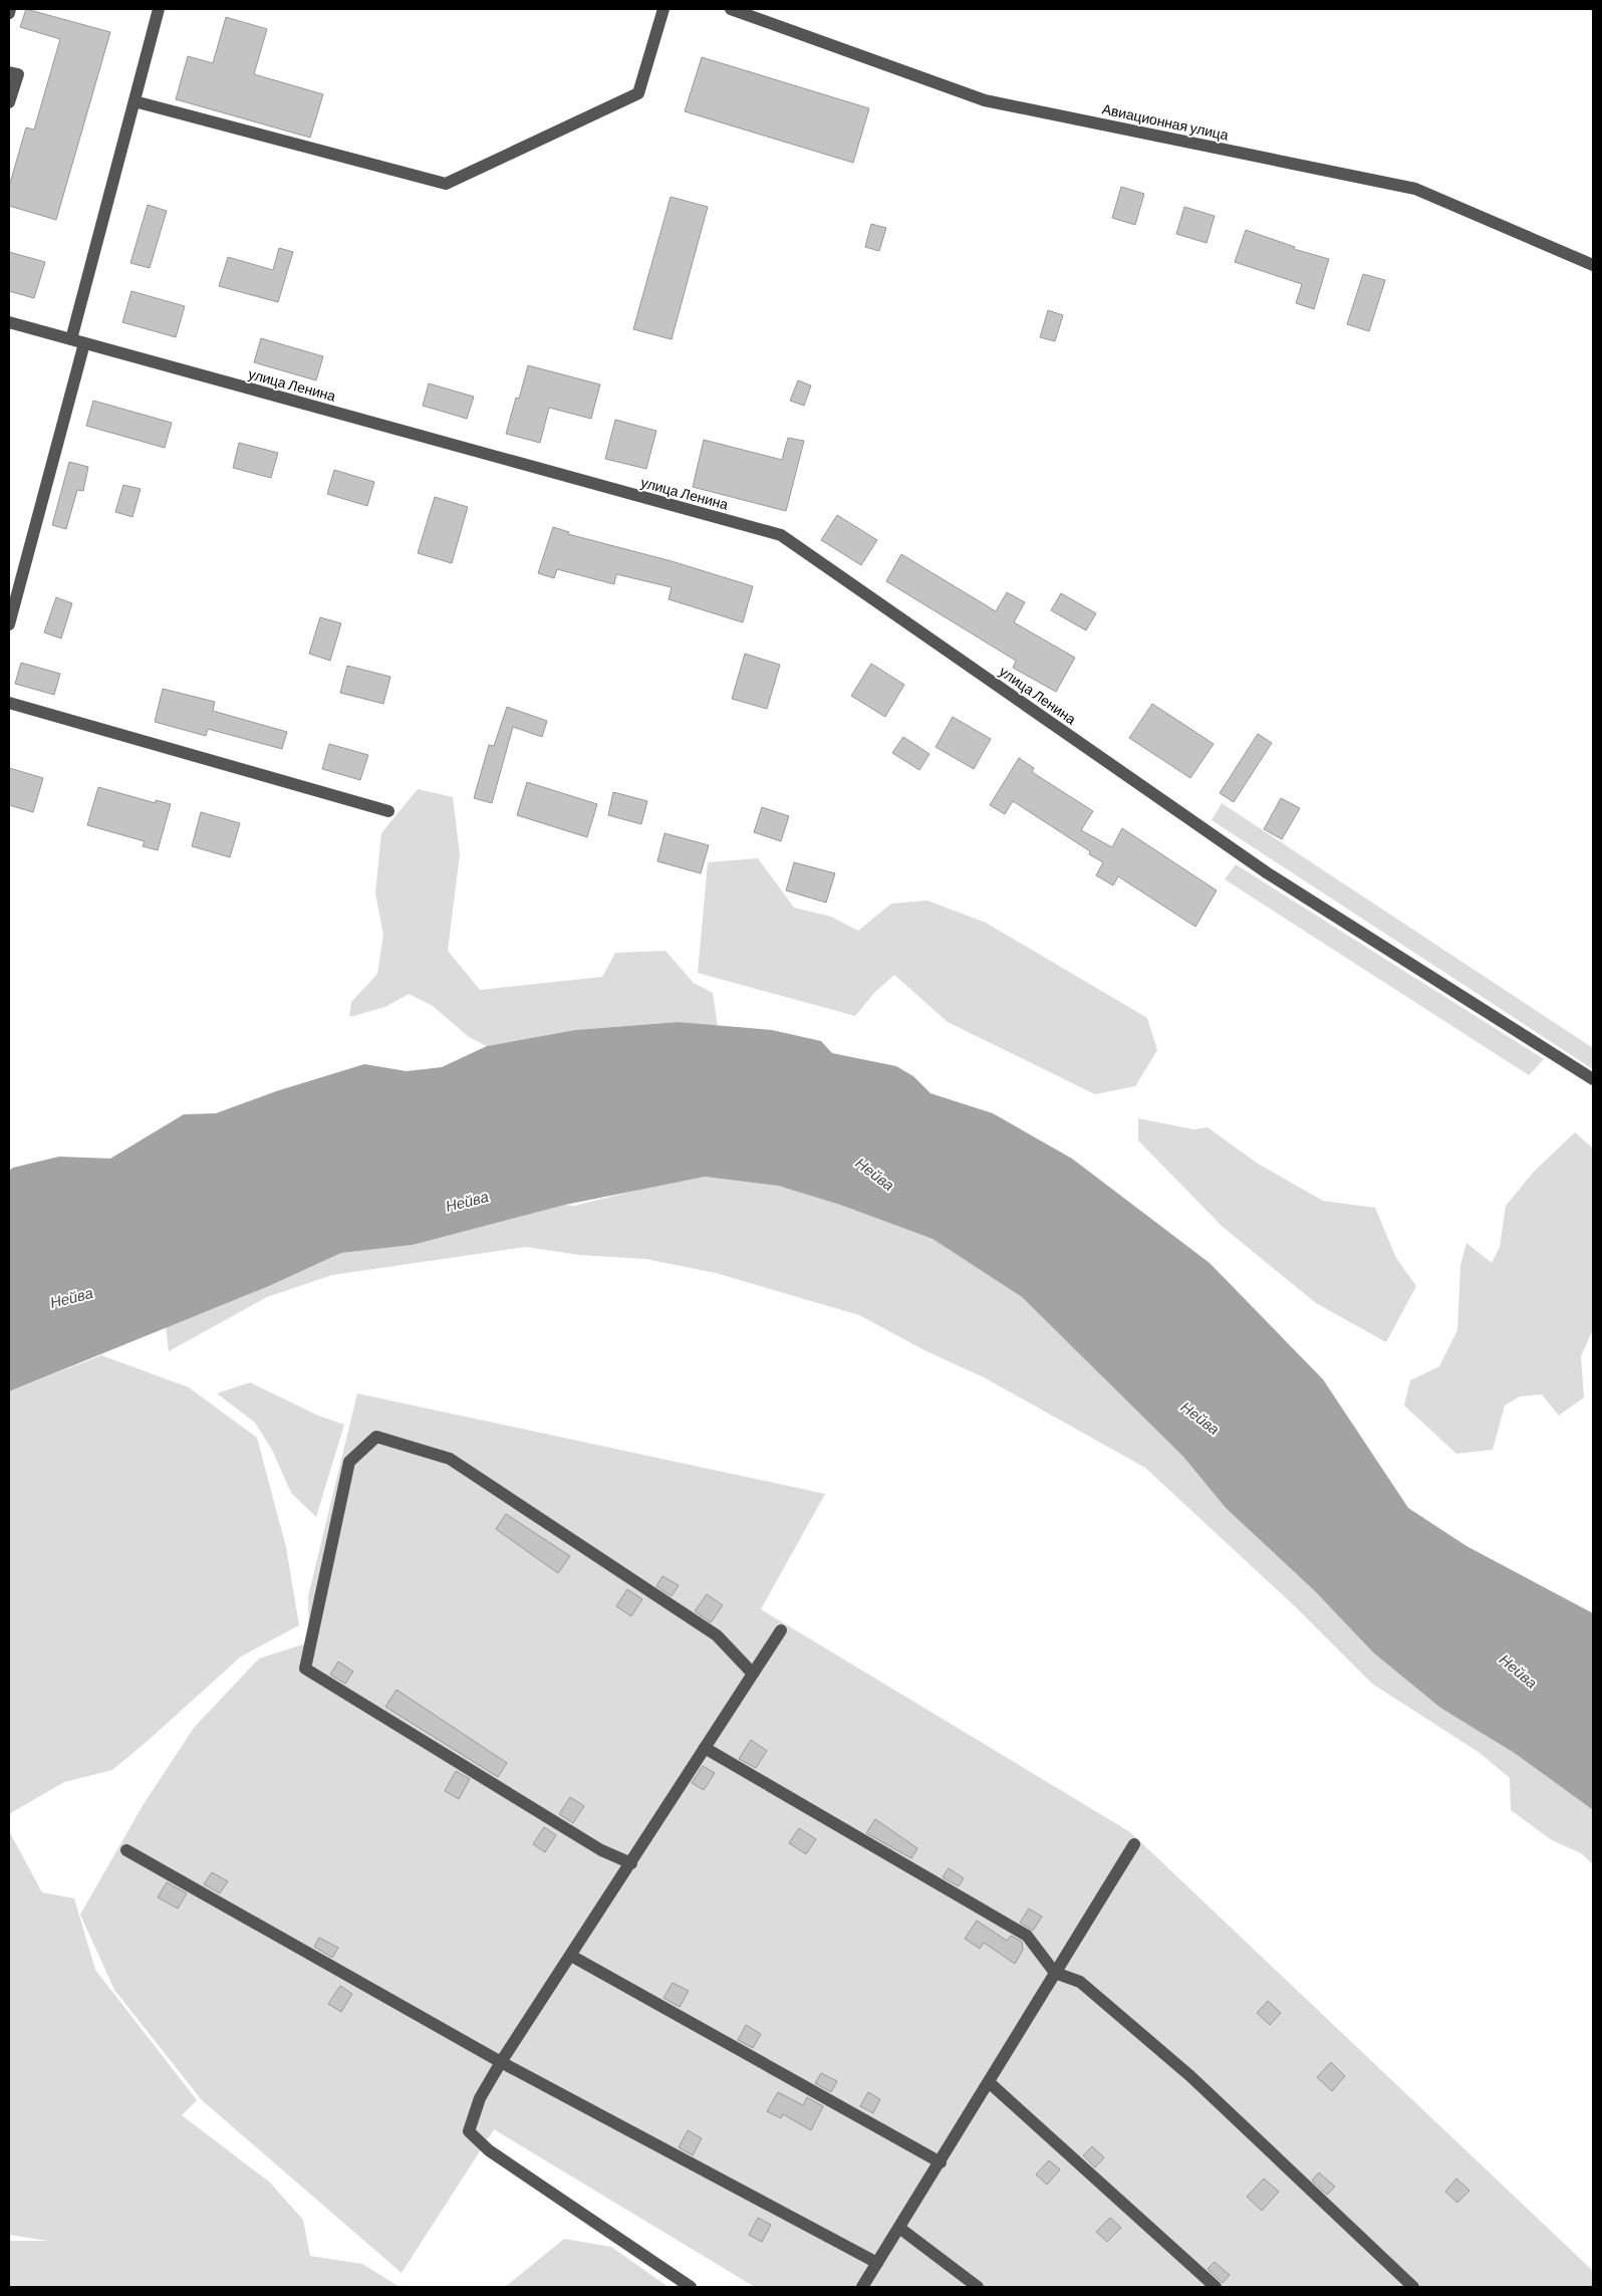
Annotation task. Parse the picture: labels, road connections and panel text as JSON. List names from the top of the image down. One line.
{"streets":{"street":["Авиационная улица","улица Ленина"]},"water":["Нейва"]}
